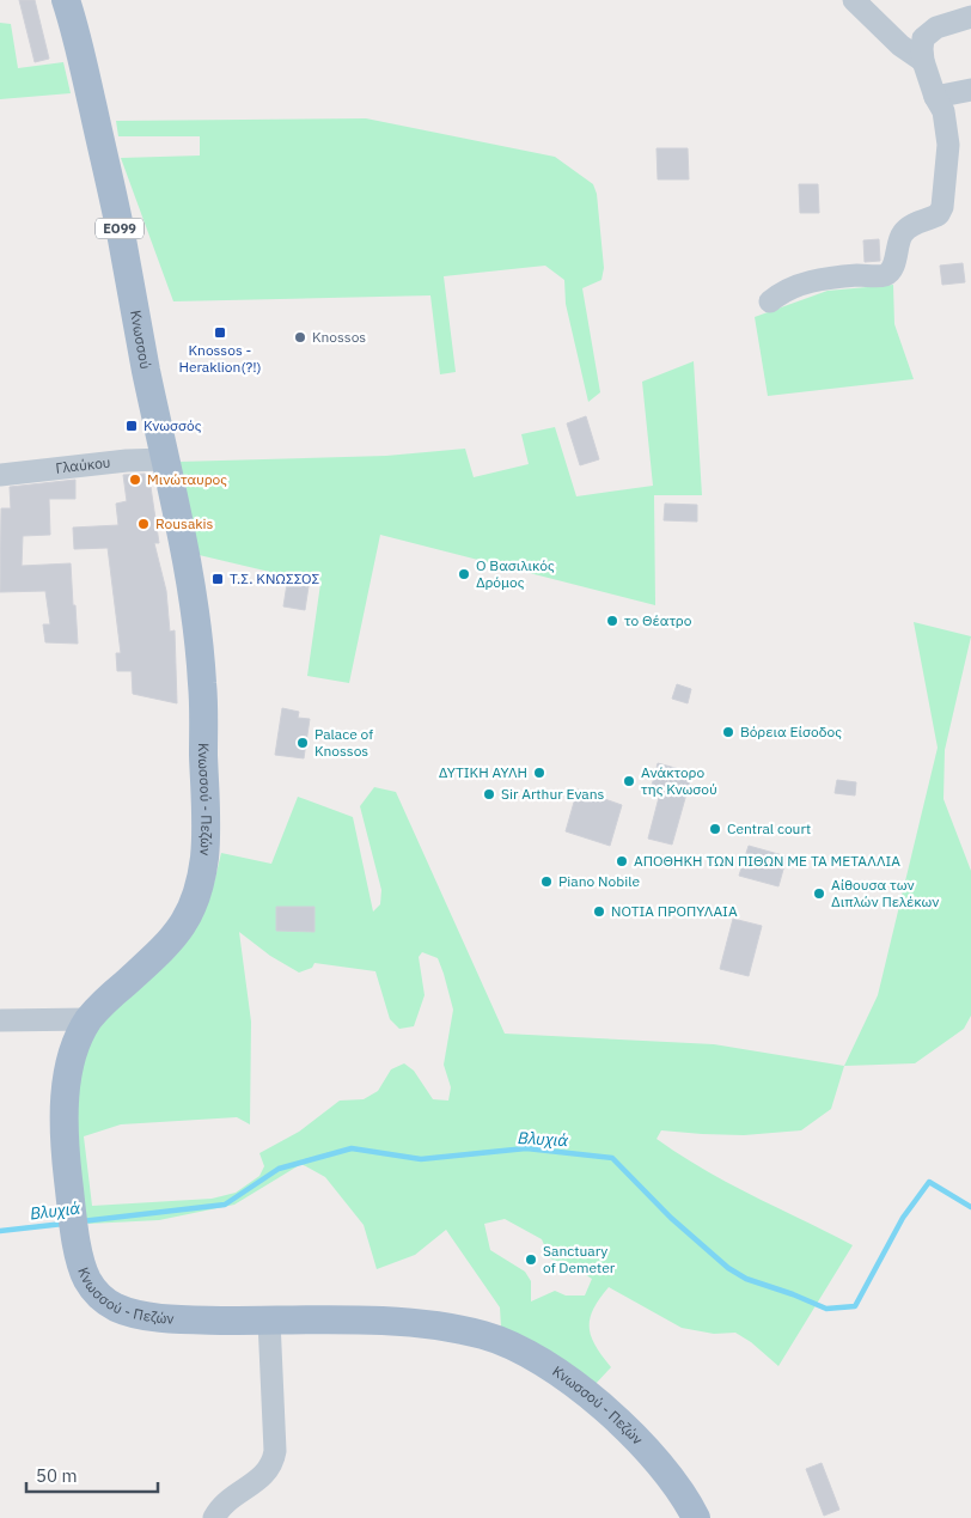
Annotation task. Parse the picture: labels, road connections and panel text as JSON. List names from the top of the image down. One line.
{"streets":{"main road":["ΕΟ99","Κνωσσού","Κνωσσού - Πεζών"],"street":["Γλαύκου"]},"crossings":[["Κνωσσού","Γλαύκου"],["Κνωσσού","Κνωσσού - Πεζών"]],"water":["Βλυχιά"],"places":{"transit":["Knossos - Heraklion(?!)","Κνωσσός","Τ.Σ. ΚΝΩΣΣΟΣ"],"other":["Knossos","Μινώταυρος","Rousakis","Ο Βασιλικός Δρόμος","το Θέατρο","Βόρεια Είσοδος","Palace of Knossos","ΔΥΤΙΚΗ ΑΥΛΗ","Ανάκτορο της Κνωσού","Sir Arthur Evans","Central court","ΑΠΟΘΗΚΗ ΤΩΝ ΠΙΘΩΝ ME ΤΑ ΜΕΤΑΛΛΙΑ","Piano Nobile","Αίθουσα των Διπλών Πελέκων","NOTIA ΠΡΟΠΥΛΑΙΑ","Sanctuary of Demeter"]},"scale_bar":"50 m"}
